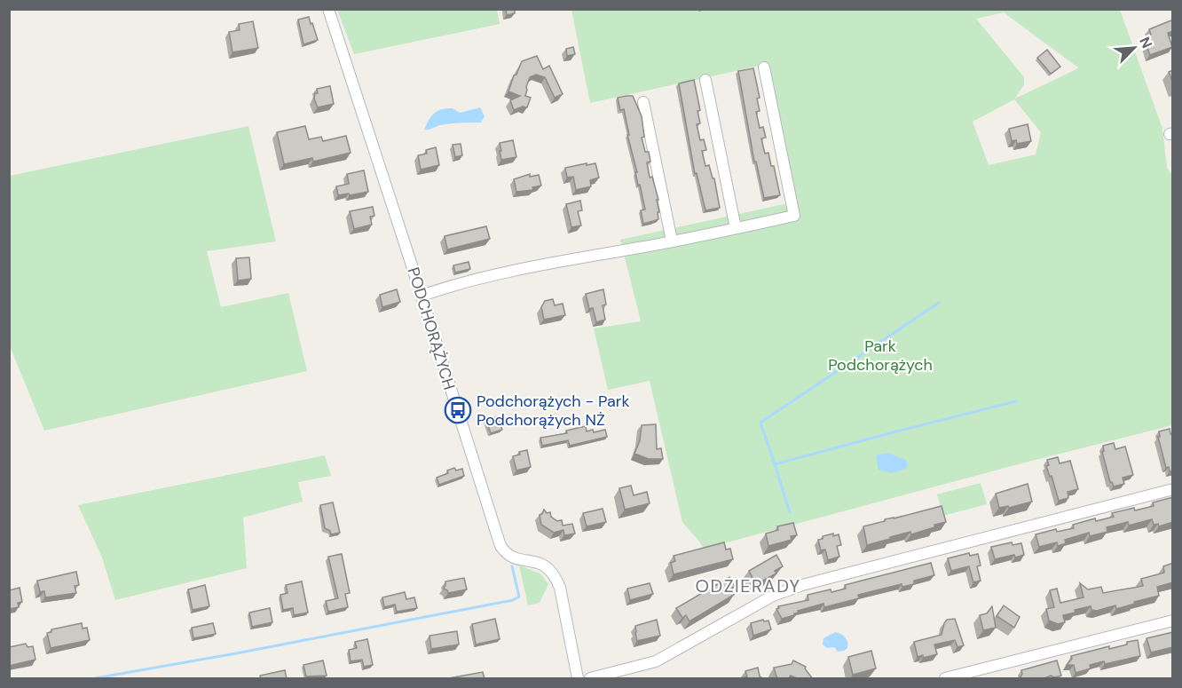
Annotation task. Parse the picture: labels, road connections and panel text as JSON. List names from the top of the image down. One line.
{"streets":{"street":["PODCHORĄŻYCH"]},"districts":["ODZIERADY"],"parks":["Park Podchorążych"],"places":{"bus stop":["Podchorążych - Park Podchorążych NŻ"]},"north":"top right"}
